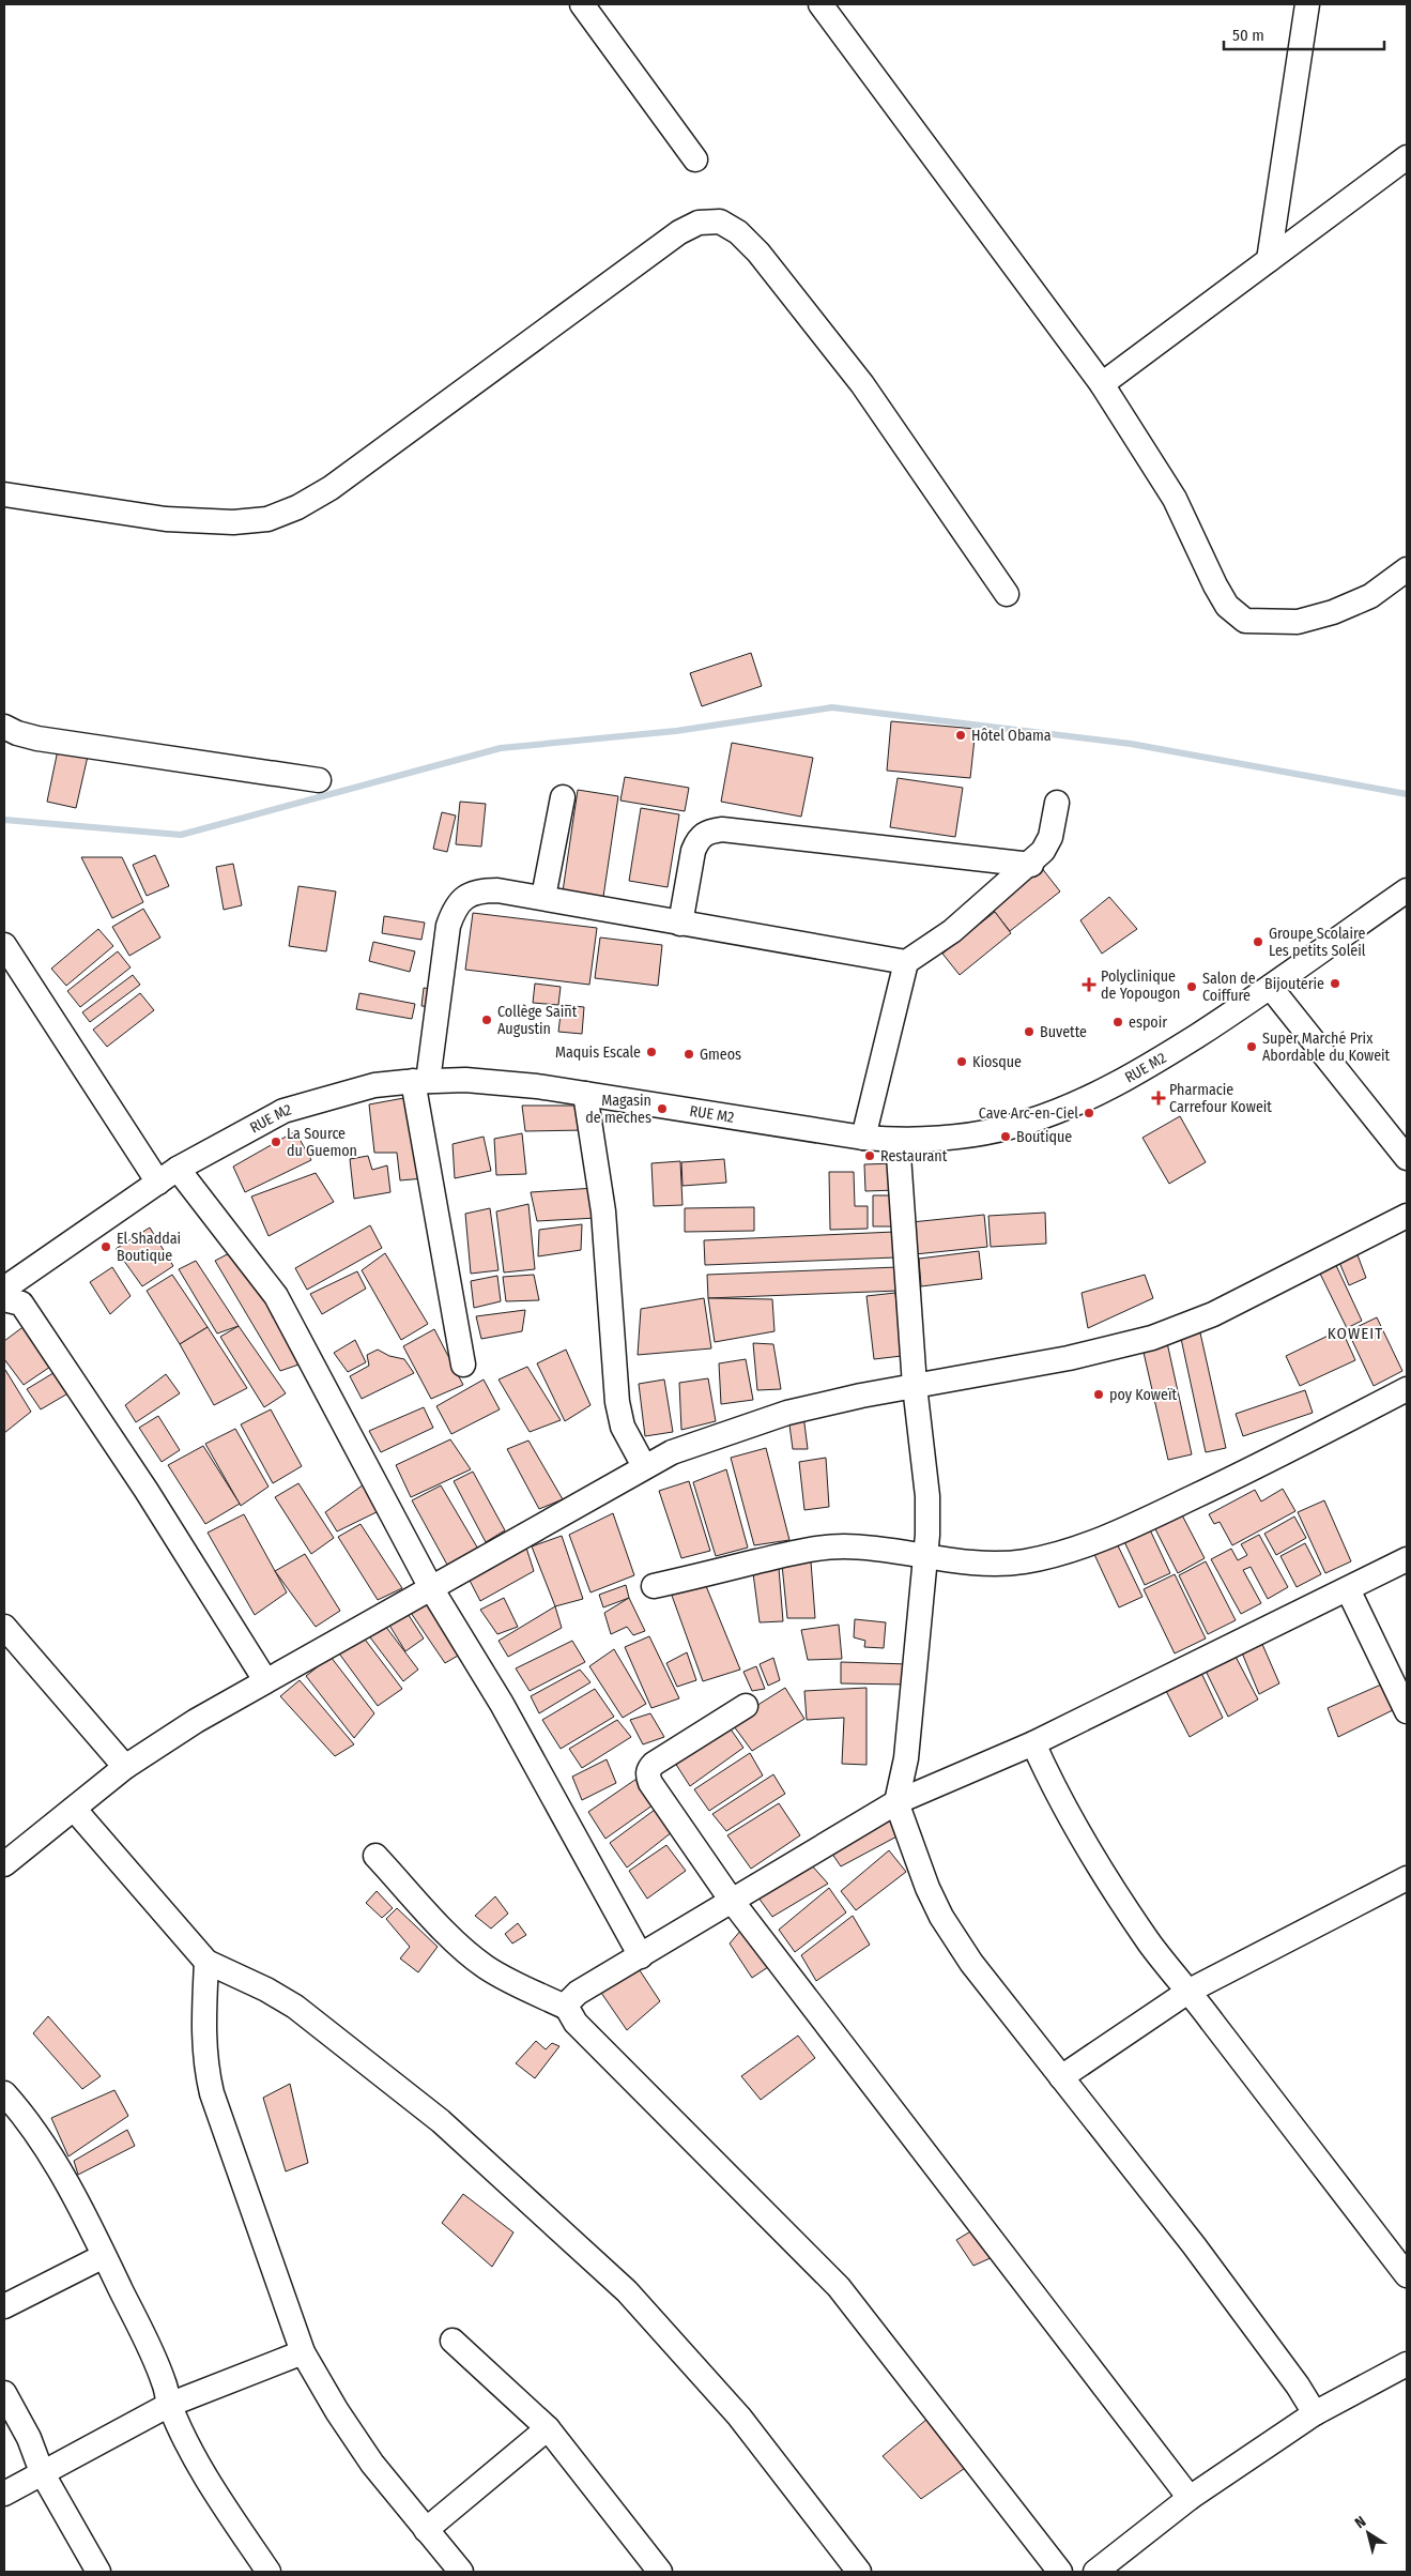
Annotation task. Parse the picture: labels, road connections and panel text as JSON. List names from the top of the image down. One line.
{"streets":{"street":["RUE M2"]},"districts":["KOWEIT"],"places":{"other":["Hôtel Obama","Groupe Scolaire Les petits Soleil","Bijouterie","Salon de Coiffure","Collège Saint Augustin","espoir","Buvette","Super Marché Prix Abordable du Koweit","Maquis Escale","Gmeos","Kiosque","Magasin de meches","Cave Arc-en-Ciel","Boutique","La Source du Guemon","Restaurant","El Shaddai Boutique","poy Koweït"],"health":["Polyclinique de Yopougon","Pharmacie Carrefour Koweit"]},"scale_bar":"50 m","north":"top left"}
